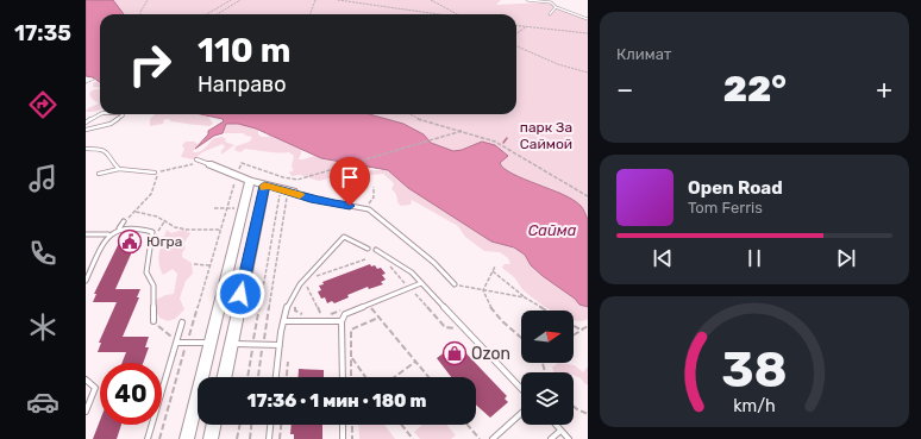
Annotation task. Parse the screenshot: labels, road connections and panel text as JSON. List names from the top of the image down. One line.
{"water":["Сайма"],"parks":["парк За Саймой"],"places":{"public building":["Югра"],"shop":["Ozon"]},"north":"right","page":{"tabs":"17:35","tile":"Климат","turn":["110 m","Направо"],"heat":["−","22°","+"],"song":["Open Road","Tom Ferris"],"limit":"40","trip":"17:36 · 1 мин · 180 m","gauge":["38","km/h"]}}
